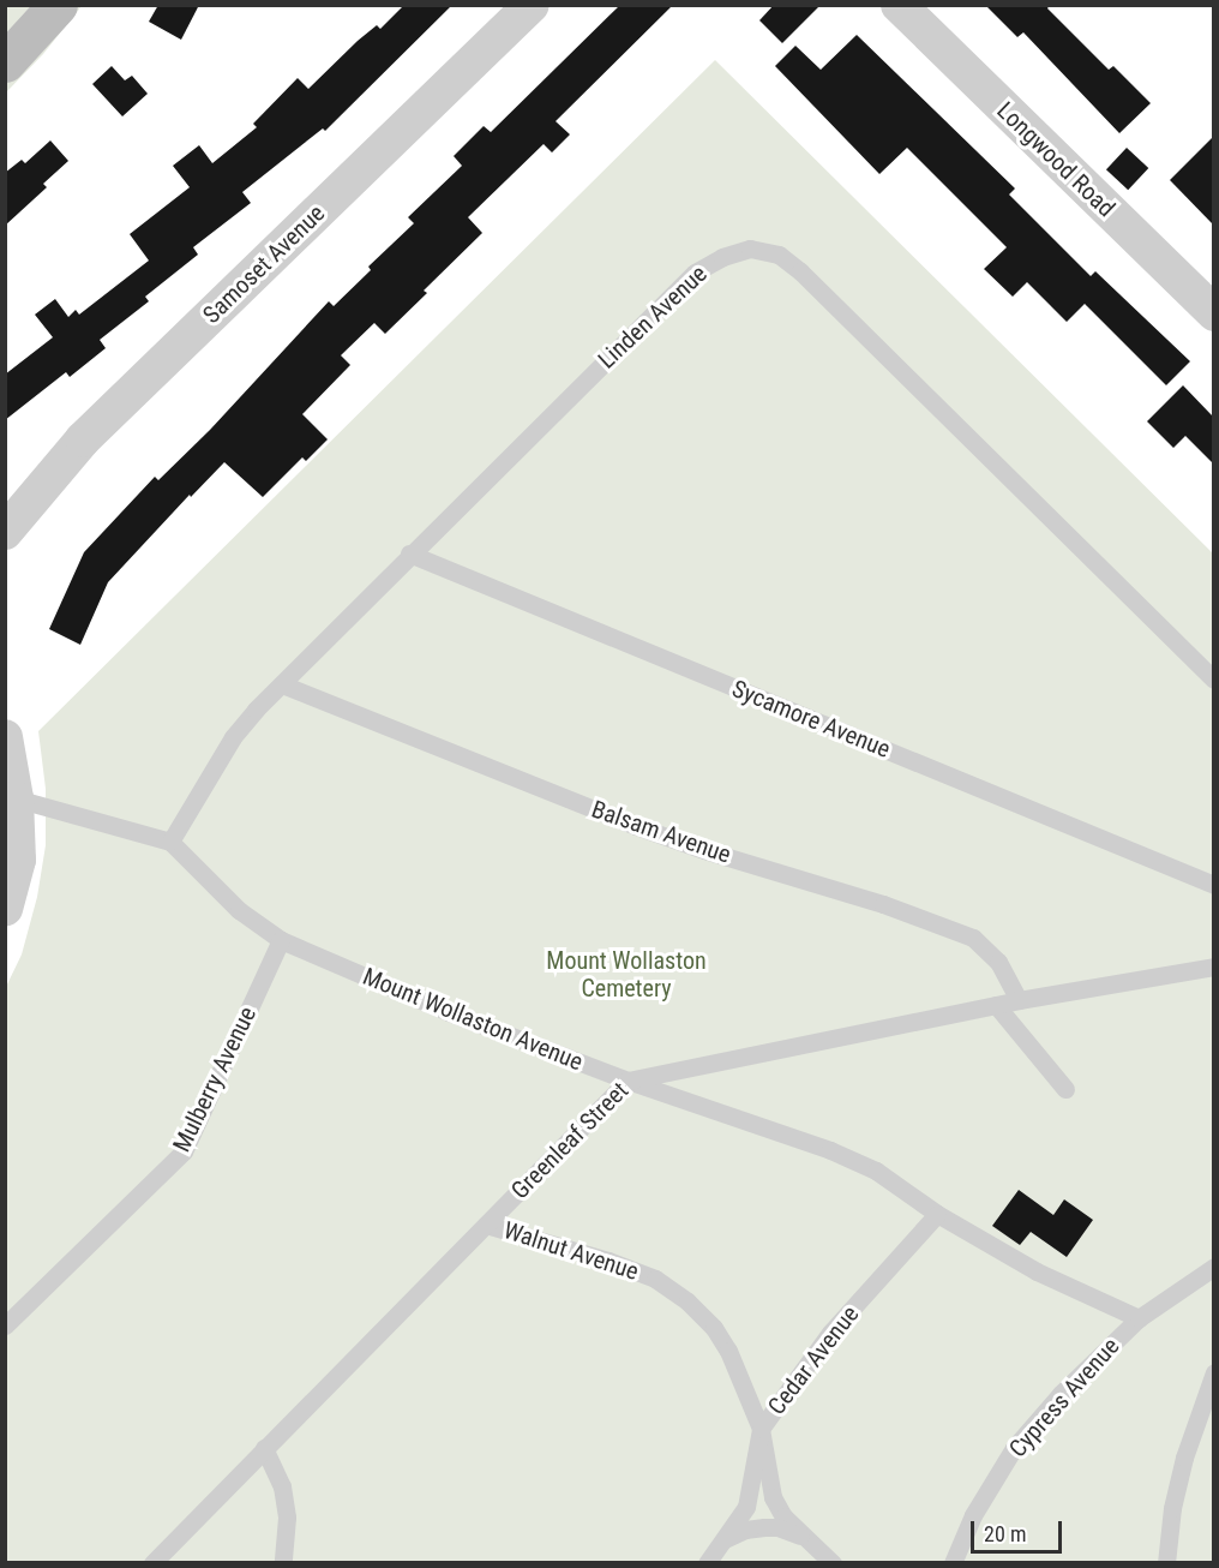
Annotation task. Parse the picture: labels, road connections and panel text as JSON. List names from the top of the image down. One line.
{"streets":{"street":["Longwood Road","Samoset Avenue"],"lane":["Linden Avenue","Sycamore Avenue","Balsam Avenue","Mount Wollaston Avenue","Mulberry Avenue","Greenleaf Street","Walnut Avenue","Cedar Avenue","Cypress Avenue"]},"crossings":[["Linden Avenue","Sycamore Avenue"],["Linden Avenue","Balsam Avenue"],["Linden Avenue","Mount Wollaston Avenue"],["Balsam Avenue","Greenleaf Street"],["Mount Wollaston Avenue","Mulberry Avenue"],["Mount Wollaston Avenue","Greenleaf Street"],["Mount Wollaston Avenue","Cedar Avenue"],["Mount Wollaston Avenue","Cypress Avenue"],["Greenleaf Street","Walnut Avenue"],["Walnut Avenue","Cedar Avenue"]],"parks":["Mount Wollaston Cemetery"],"scale_bar":"20 m"}
